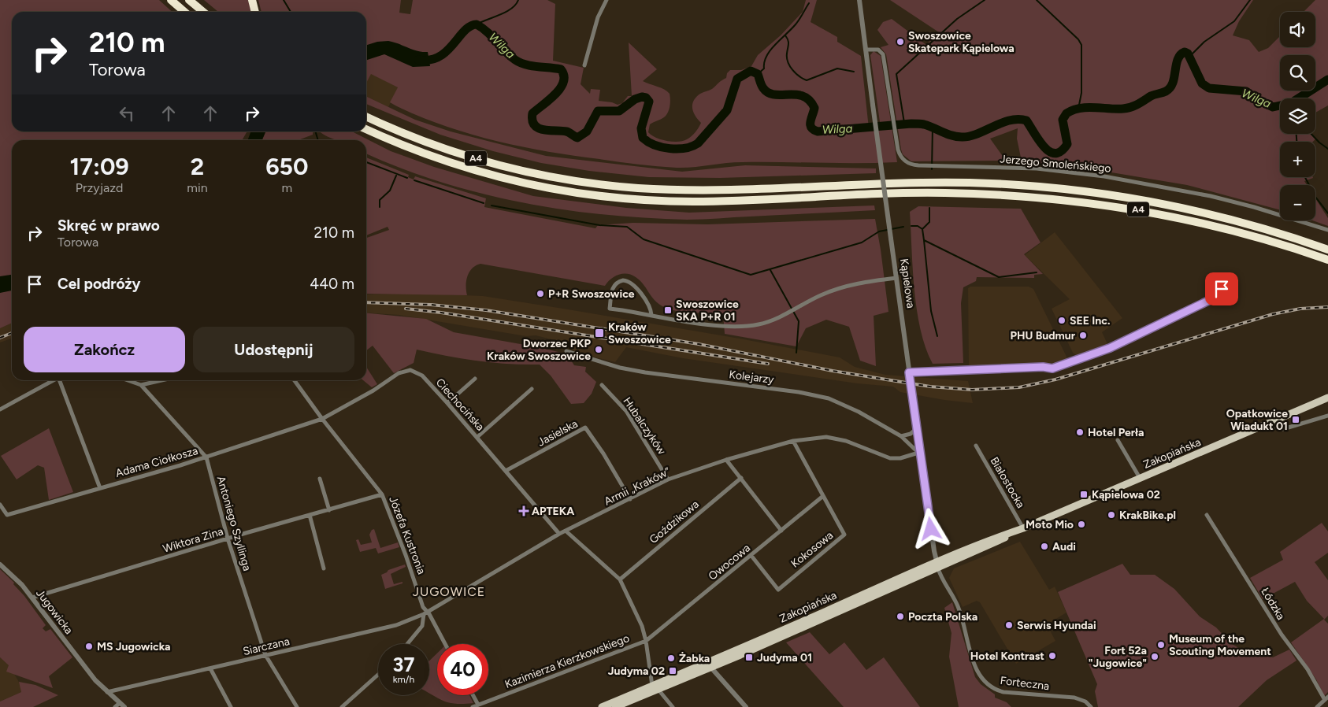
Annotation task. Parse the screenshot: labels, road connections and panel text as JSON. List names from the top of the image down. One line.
{"streets":{"highway":["A4"],"main road":["Zakopiańska"],"street":["Jerzego Smoleńskiego","Kąpielowa","Kolejarzy","Ciechocińska","Hubalczyków","Jasielska","Adama Ciołkosza","Białostocka","Armii „Kraków”","Goździkowa","Antoniego Szyllinga","Józefa Kustronia","Wiktora Zina","Kokosowa","Owocowa","Łódzka","Jugowicka","Siarczana","Kazimierza Kierzkowskiego","Forteczna"]},"crossings":[["Jerzego Smoleńskiego","Kąpielowa"],["Kąpielowa","Kolejarzy"],["Kąpielowa","Zakopiańska"],["Kąpielowa","Armii „Kraków”"],["Kąpielowa","Forteczna"],["Kolejarzy","Armii „Kraków”"],["Ciechocińska","Jasielska"],["Ciechocińska","Adama Ciołkosza"],["Ciechocińska","Armii „Kraków”"],["Ciechocińska","Józefa Kustronia"],["Hubalczyków","Armii „Kraków”"],["Jasielska","Armii „Kraków”"],["Zakopiańska","Białostocka"],["Zakopiańska","Forteczna"],["Adama Ciołkosza","Antoniego Szyllinga"],["Adama Ciołkosza","Józefa Kustronia"],["Armii „Kraków”","Józefa Kustronia"],["Armii „Kraków”","Kokosowa"],["Armii „Kraków”","Siarczana"],["Antoniego Szyllinga","Wiktora Zina"],["Antoniego Szyllinga","Siarczana"],["Józefa Kustronia","Wiktora Zina"],["Józefa Kustronia","Siarczana"],["Wiktora Zina","Jugowicka"],["Kokosowa","Owocowa"],["Owocowa","Kazimierza Kierzkowskiego"],["Jugowicka","Siarczana"]],"districts":["JUGOWICE"],"water":["Wilga"],"places":{"other":["Swoszowice Skatepark Kąpielowa","P+R Swoszowice","SEE Inc.","PHU Budmur","Dworzec PKP Kraków Swoszowice","Hotel Perła","KrakBike.pl","Moto Mio","Audi","Poczta Polska","Serwis Hyundai","Museum of the Scouting Movement","MS Jugowicka","Hotel Kontrast","Fort 52a \"Jugowice\"","Żabka"],"transit":["Swoszowice SKA P+R 01","Kraków Swoszowice","Opatkowice Wiadukt 01","Kąpielowa 02","Judyma 01","Judyma 02"],"health":["APTEKA"]},"page":{"map_buttons":["+","−"],"turn":["210 m","Torowa"],"eta":["17:09","Przyjazd","2","min","650","m"],"list":[{"name":"Skręć w prawo","note":"Torowa","value":"210 m"},{"name":"Cel podróży","value":"440 m"}],"buttons":["Zakończ","Udostępnij"],"speed":"37 km/h","limit":"40"}}
